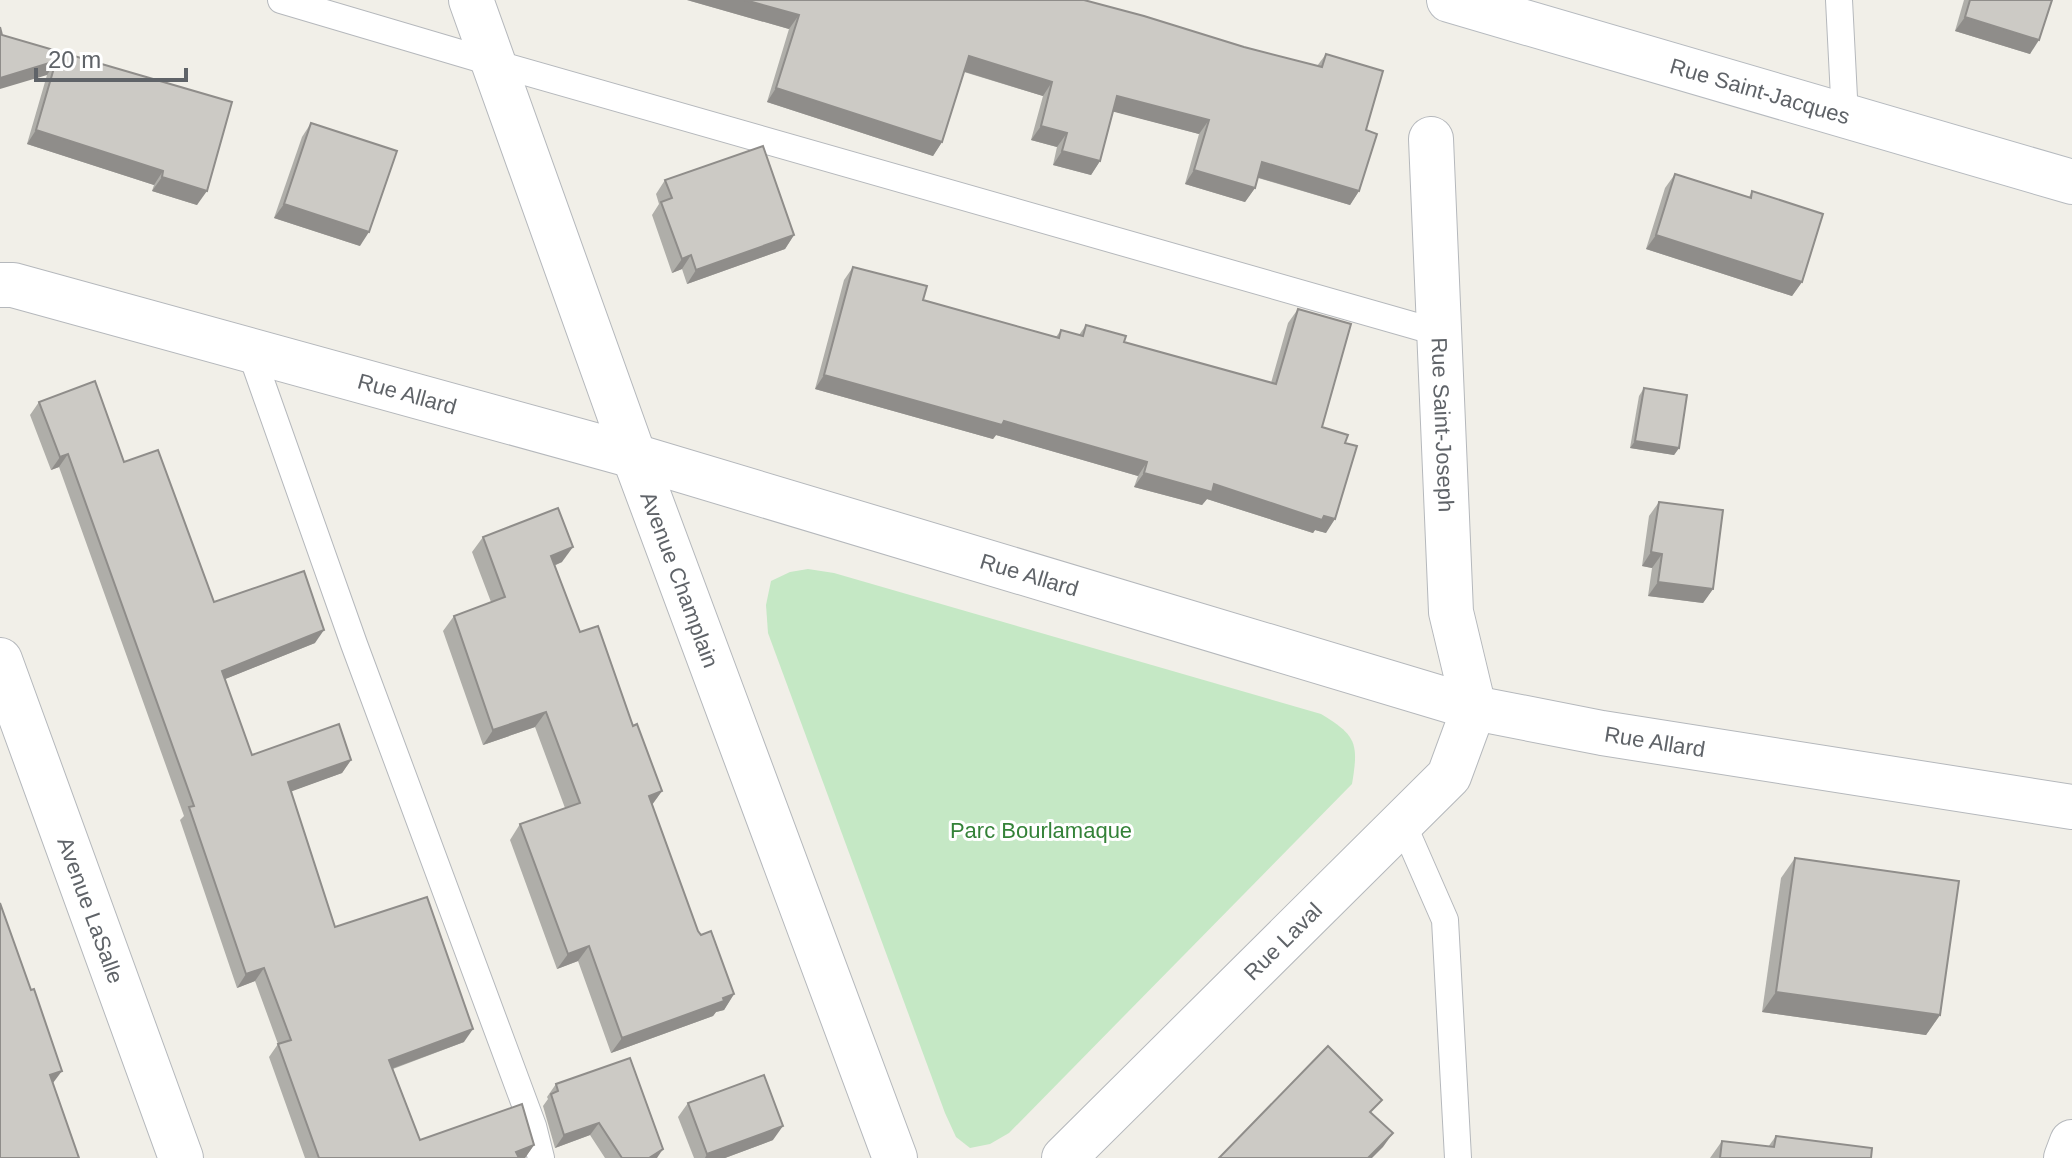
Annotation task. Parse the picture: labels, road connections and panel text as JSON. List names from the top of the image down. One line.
{"streets":{"street":["Rue Saint-Jacques","Rue Allard","Rue Saint-Joseph","Avenue Champlain","Avenue LaSalle","Rue Laval"]},"crossings":[["Rue Allard","Rue Saint-Joseph"],["Rue Allard","Avenue Champlain"],["Rue Allard","Rue Laval"],["Rue Saint-Joseph","Rue Laval"]],"parks":["Parc Bourlamaque"],"scale_bar":"20 m"}
